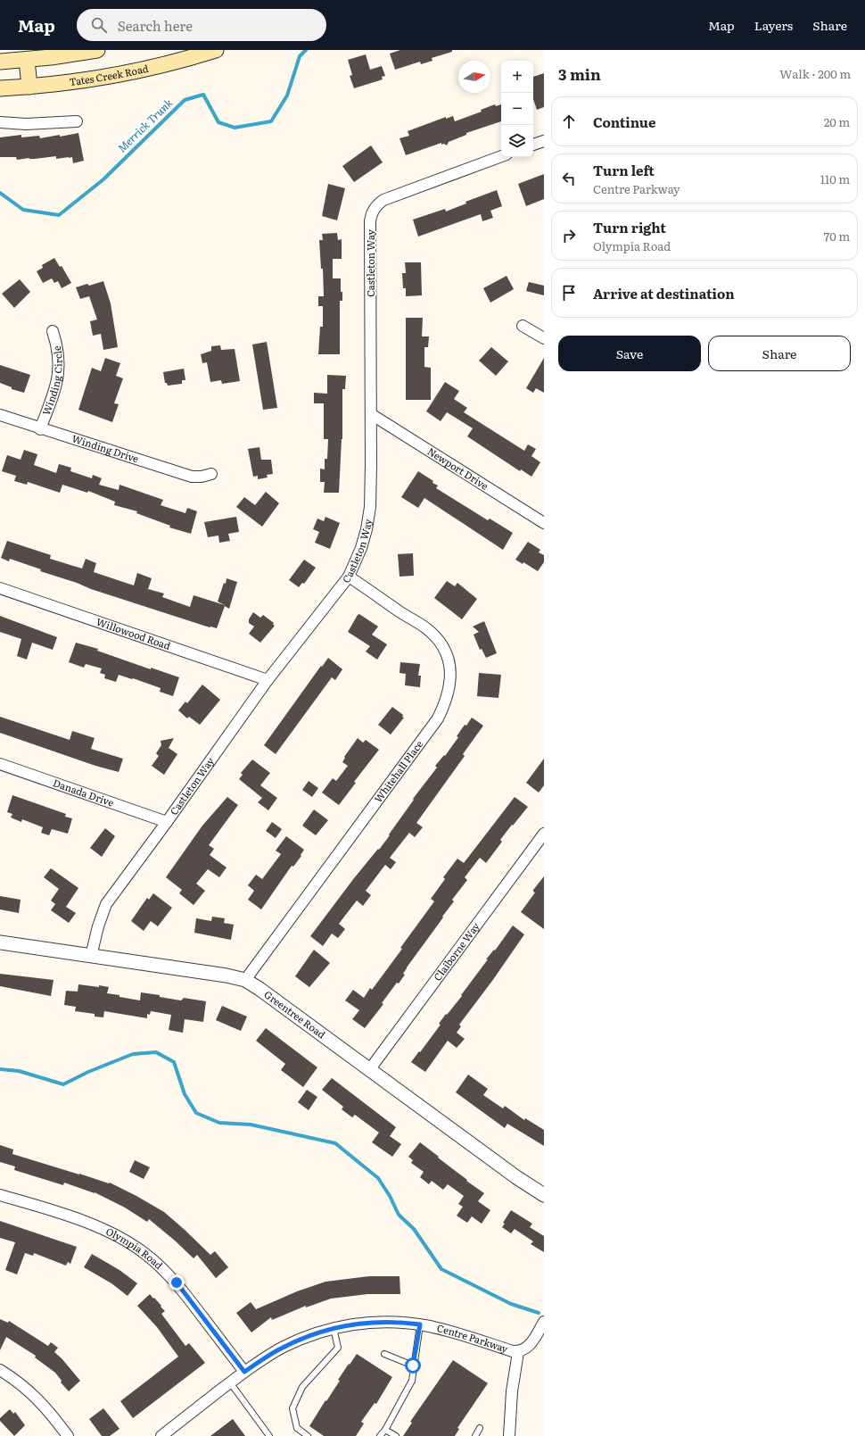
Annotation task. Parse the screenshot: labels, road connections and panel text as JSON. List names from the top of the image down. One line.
{"streets":{"main road":["Tates Creek Road"],"street":["Castleton Way","Winding Circle","Winding Drive","Newport Drive","Willowood Road","Whitehall Place","Danada Drive","Claiborne Way","Greentree Road","Olympia Road","Centre Parkway"]},"crossings":[["Castleton Way","Newport Drive"],["Castleton Way","Willowood Road"],["Castleton Way","Whitehall Place"],["Castleton Way","Danada Drive"],["Castleton Way","Greentree Road"],["Winding Circle","Winding Drive"],["Whitehall Place","Greentree Road"],["Claiborne Way","Greentree Road"],["Olympia Road","Centre Parkway"]],"water":["Merrick Trunk"],"north":"right","page":{"header":"Map","search":"Search here","nav":["Map","Layers","Share"],"heading":["3 min","Walk · 200 m"],"map_buttons":["+","−"],"list":[["Continue","20 m"],["Turn left","Centre Parkway","110 m"],["Turn right","Olympia Road","70 m"],"Arrive at destination"],"buttons":["Save","Share"]}}
